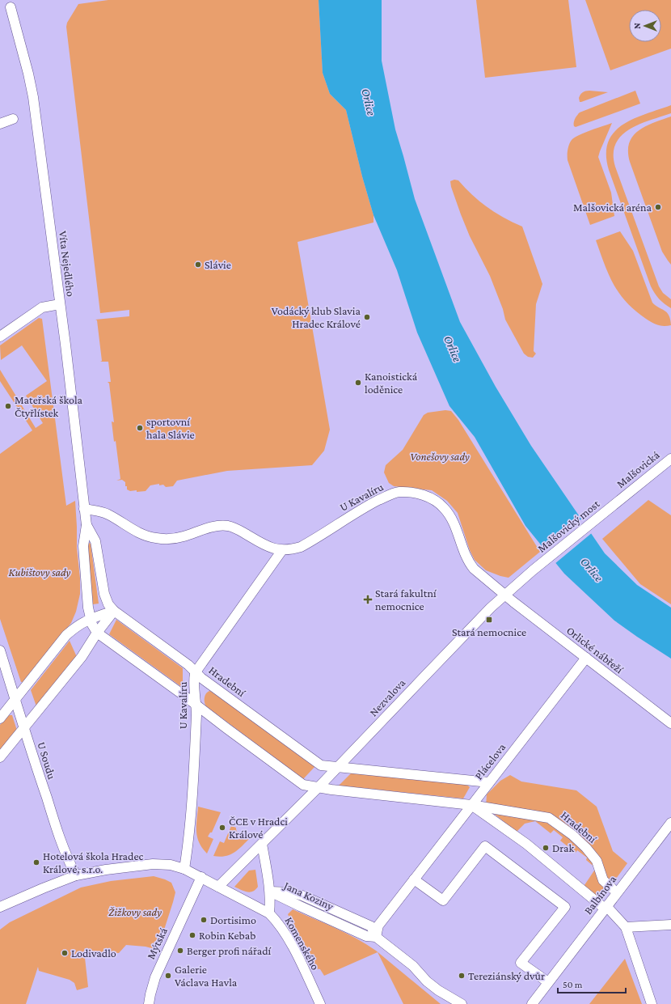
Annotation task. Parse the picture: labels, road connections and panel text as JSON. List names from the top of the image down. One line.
{"streets":{"street":["Víta Nejedlého","Malšovická","U Kavalíru","Malšovický most","Orlické nábřeží","Hradební","Nezvalova","U Soudu","Plácelova","Balbínova","Jana Koziny","Mýtská","Komenského"]},"crossings":[["Víta Nejedlého","U Kavalíru"],["Víta Nejedlého","Hradební"],["Malšovická","Malšovický most"],["U Kavalíru","Orlické nábřeží"],["U Kavalíru","Hradební"],["U Kavalíru","Nezvalova"],["U Kavalíru","Komenského"],["Malšovický most","Nezvalova"],["Orlické nábřeží","Nezvalova"],["Orlické nábřeží","Plácelova"],["Hradební","Nezvalova"],["Hradební","Plácelova"],["Hradební","Balbínova"],["Nezvalova","Komenského"],["U Soudu","Komenského"],["Plácelova","Balbínova"],["Plácelova","Jana Koziny"],["Mýtská","Komenského"]],"water":["Orlice"],"parks":["Vonešovy sady","Kubištovy sady","Žižkovy sady"],"places":{"other":["Malšovická aréna","Slávie","Vodácký klub Slavia Hradec Králové","Kanoistická loděnice","Mateřská škola Čtyřlístek","sportovní hala Slávie","ČCE v Hradci Králové","Drak","Hotelová škola Hradec Králové, s.r.o.","Dortisimo","Robin Kebab","Berger profi nářadí","Lodivadlo","Galerie Václava Havla","Tereziánský dvůr"],"health":["Stará fakultní nemocnice"],"transit":["Stará nemocnice"]},"scale_bar":"50 m","north":"left"}
